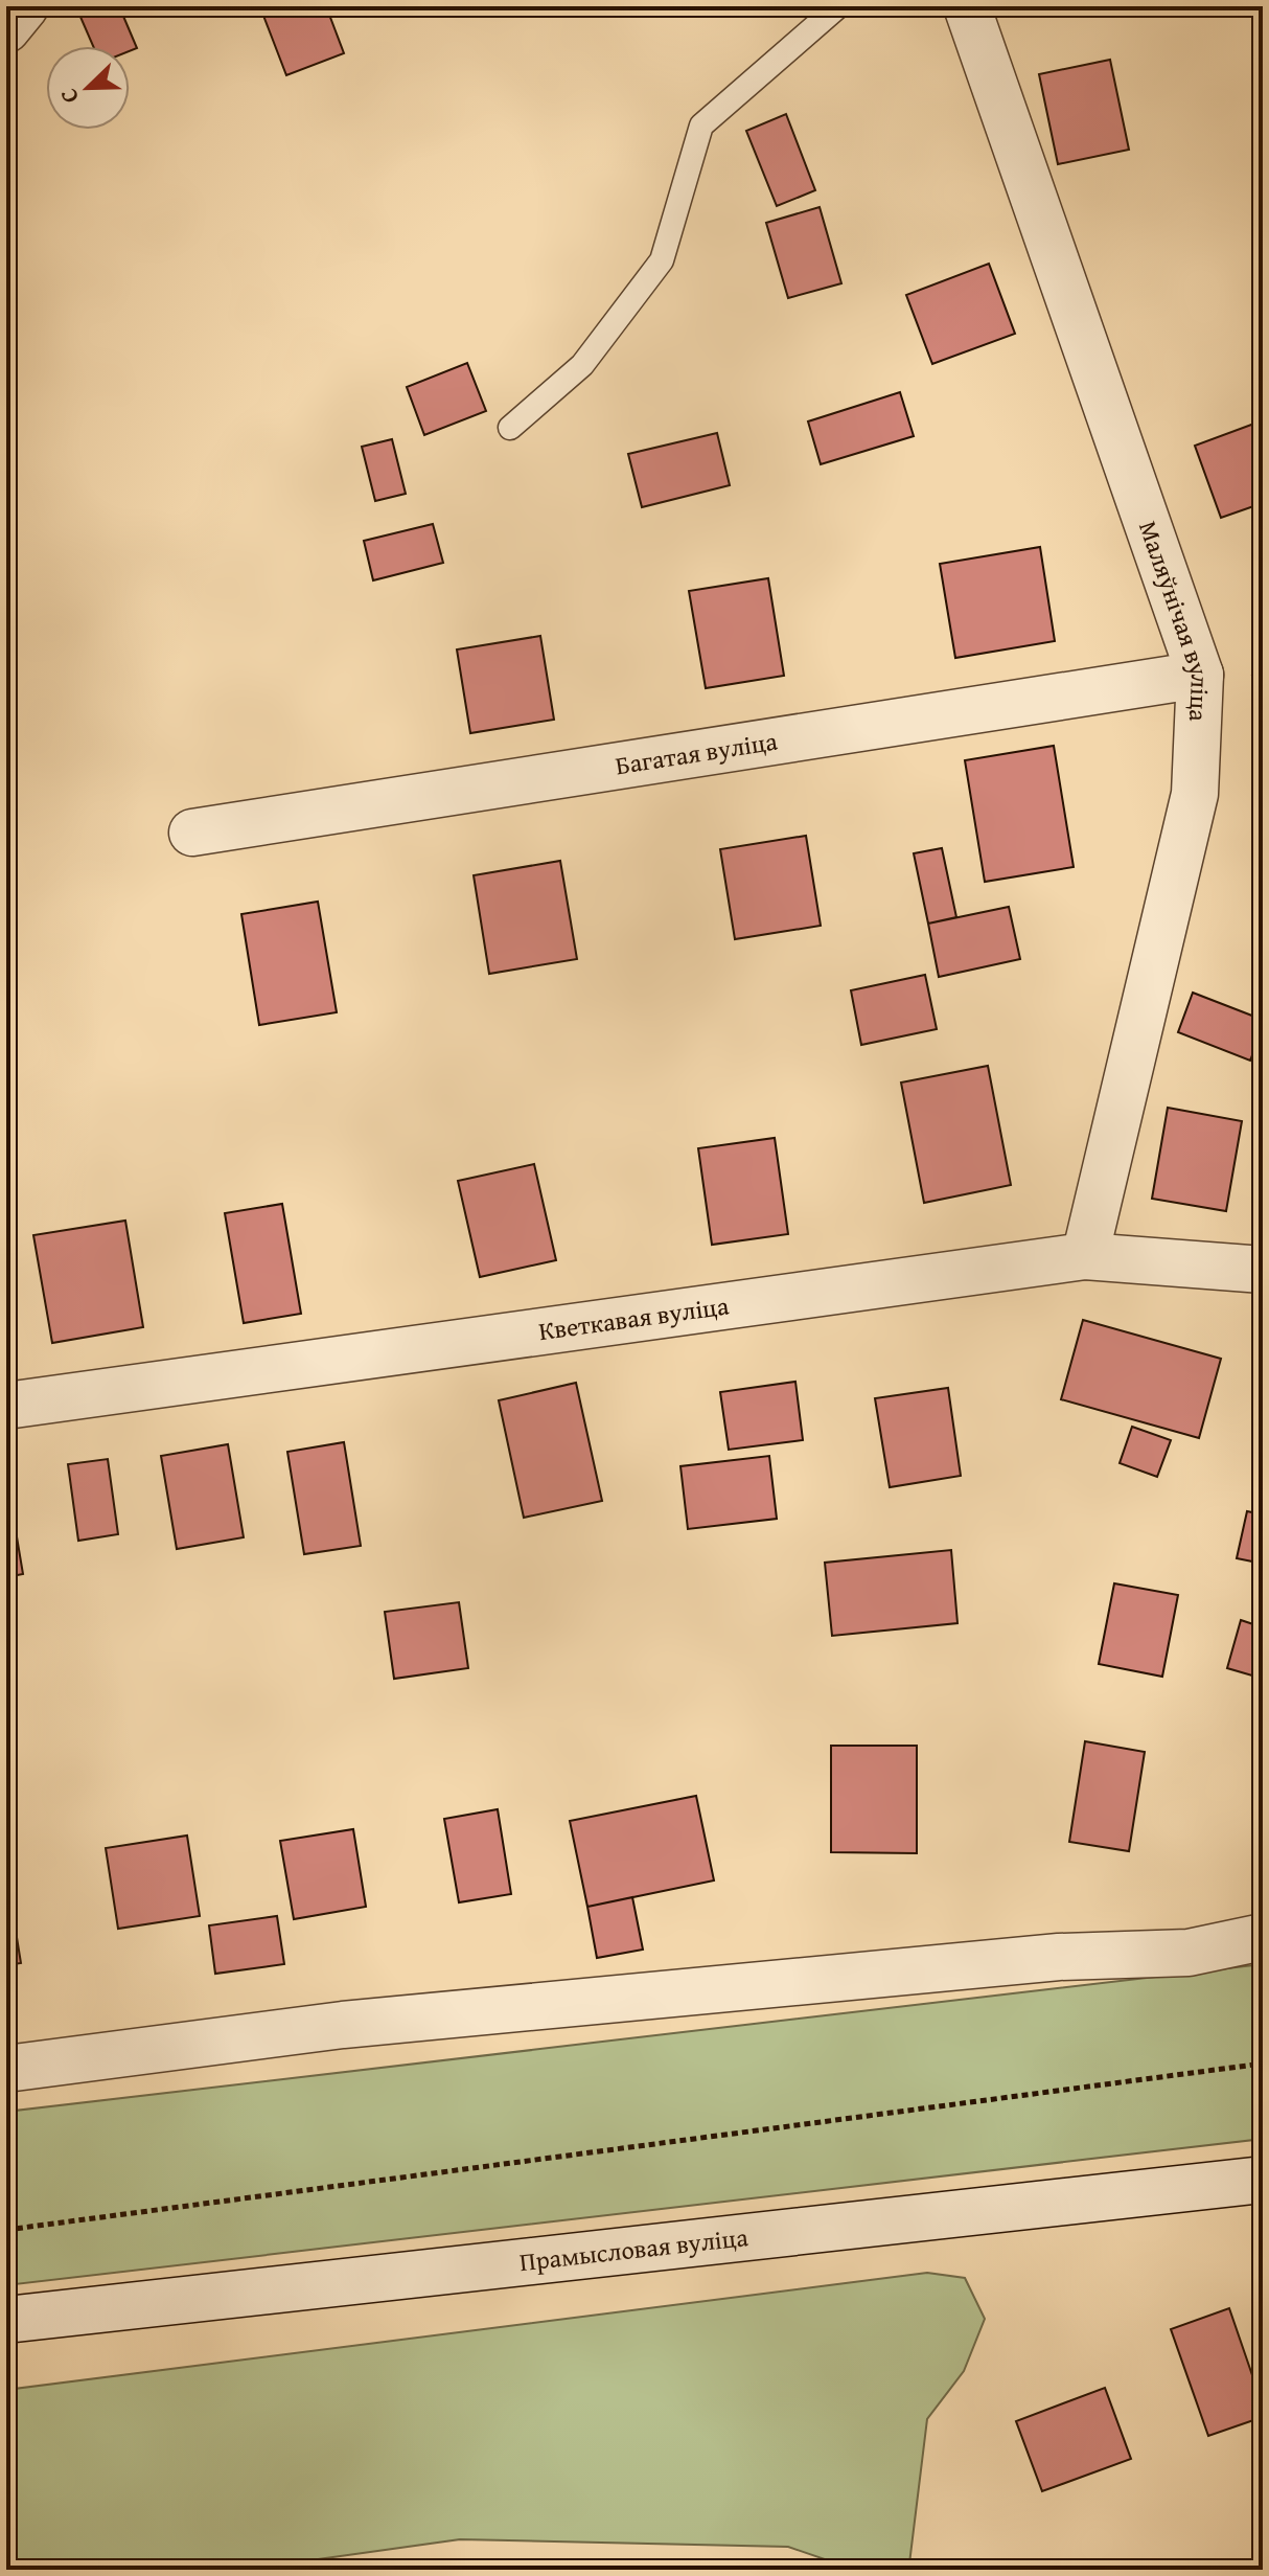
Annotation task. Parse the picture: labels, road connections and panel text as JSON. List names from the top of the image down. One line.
{"streets":{"street":["Маляўнічая вуліца","Багатая вуліца","Кветкавая вуліца","Прамысловая вуліца"]},"crossings":[["Маляўнічая вуліца","Багатая вуліца"],["Маляўнічая вуліца","Кветкавая вуліца"]],"north":"bottom left"}
